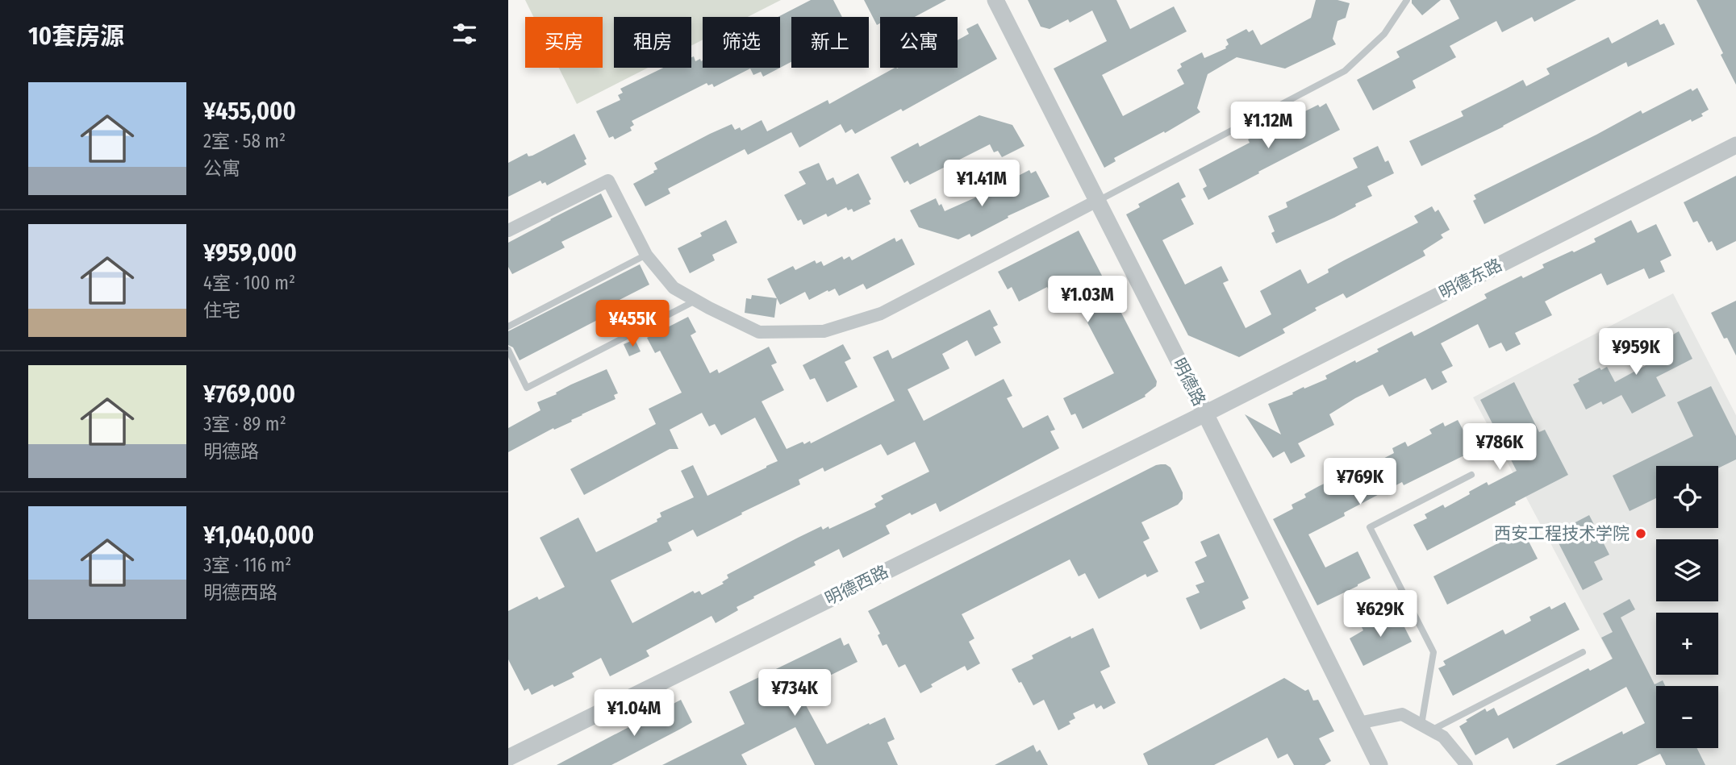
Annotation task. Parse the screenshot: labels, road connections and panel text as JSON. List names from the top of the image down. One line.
{"streets":{"street":["明德东路","明德路","明德西路"]},"crossings":[["明德东路","明德路"],["明德东路","明德西路"],["明德路","明德西路"]],"places":["西安工程技术学院"],"page":{"heading":"10套房源","chip":["买房","租房","筛选","新上","公寓"],"list":[{"name":"¥455,000","note":"2室 · 58 m² · 公寓"},{"name":"¥959,000","note":"4室 · 100 m² · 住宅"},{"name":"¥769,000","note":"3室 · 89 m² · 明德路"},{"name":"¥1,040,000","note":"3室 · 116 m² · 明德西路"}],"price":["¥1.12M","¥1.41M","¥1.03M","¥455K","¥959K","¥786K","¥769K","¥629K","¥734K","¥1.04M"],"map_buttons":["+","−"]}}
